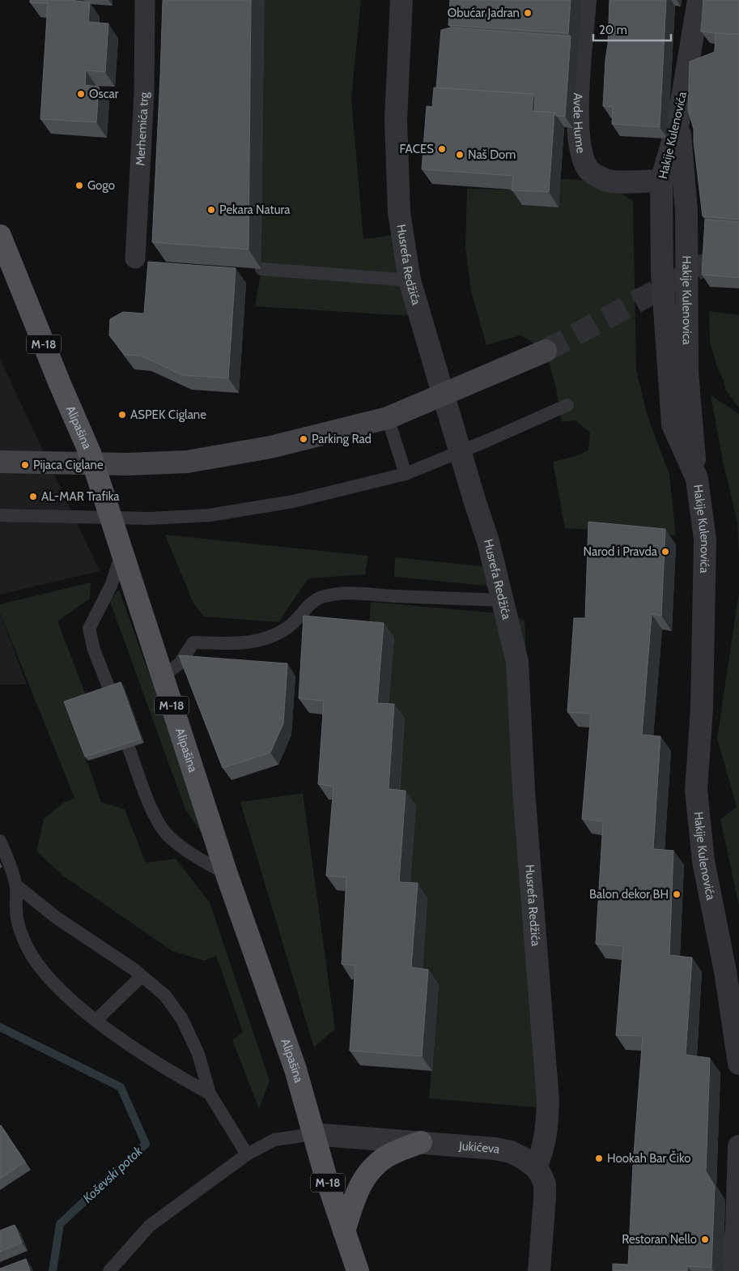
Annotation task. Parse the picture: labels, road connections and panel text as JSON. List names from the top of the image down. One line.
{"streets":{"main road":["M-18","Alipašina"],"street":["Avde Hume","Merhemića trg","Hakije Kulenovića","Husrefa Redžića","Hakije Kulenovica","Jukićeva"]},"crossings":[["Avde Hume","Hakije Kulenovića"],["Hakije Kulenovića","Hakije Kulenovica"],["Husrefa Redžića","Jukićeva"],["Alipašina","Jukićeva"]],"water":["Koševski potok"],"places":["Obućar Jadran","Oscar","FACES","Naš Dom","Gogo","Pekara Natura","ASPEK Ciglane","Parking Rad","Pijaca Ciglane","AL-MAR Trafika","Narod i Pravda","Balon dekor BH","Hookah Bar Čiko","Restoran Nello"],"scale_bar":"20 m"}
